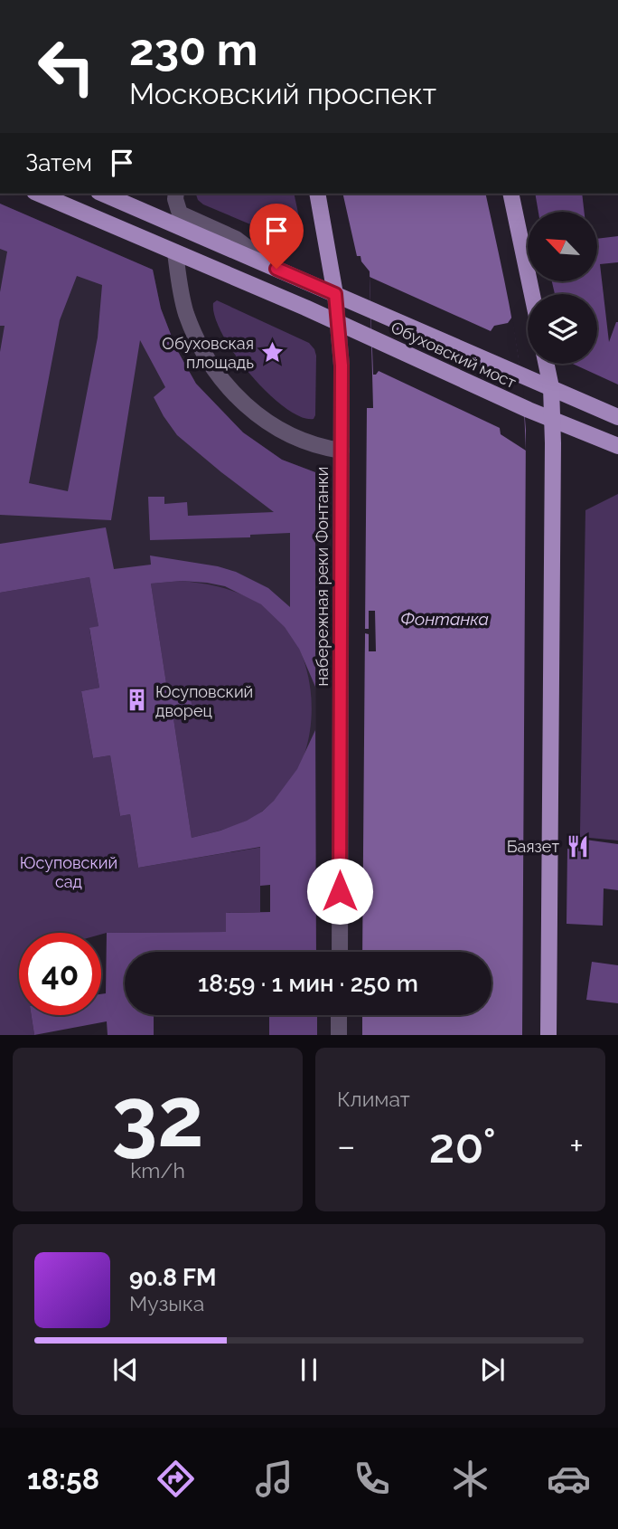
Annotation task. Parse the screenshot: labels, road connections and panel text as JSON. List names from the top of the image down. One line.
{"streets":{"main road":["Обуховский мост","набережная реки Фонтанки"]},"crossings":[["Обуховский мост","набережная реки Фонтанки"]],"water":["Фонтанка"],"parks":["Юсуповский сад"],"places":{"place":["Обуховская площадь"],"building":["Юсуповский дворец"],"restaurant":["Баязет"]},"north":"top left","page":{"turn":["230 m","Московский проспект"],"then":"Затем","limit":"40","trip":"18:59 · 1 мин · 250 m","tile":[["32","km/h"],"Климат"],"heat":["−","20°","+"],"song":["90.8 FM","Музыка"],"tabs":"18:58"}}
